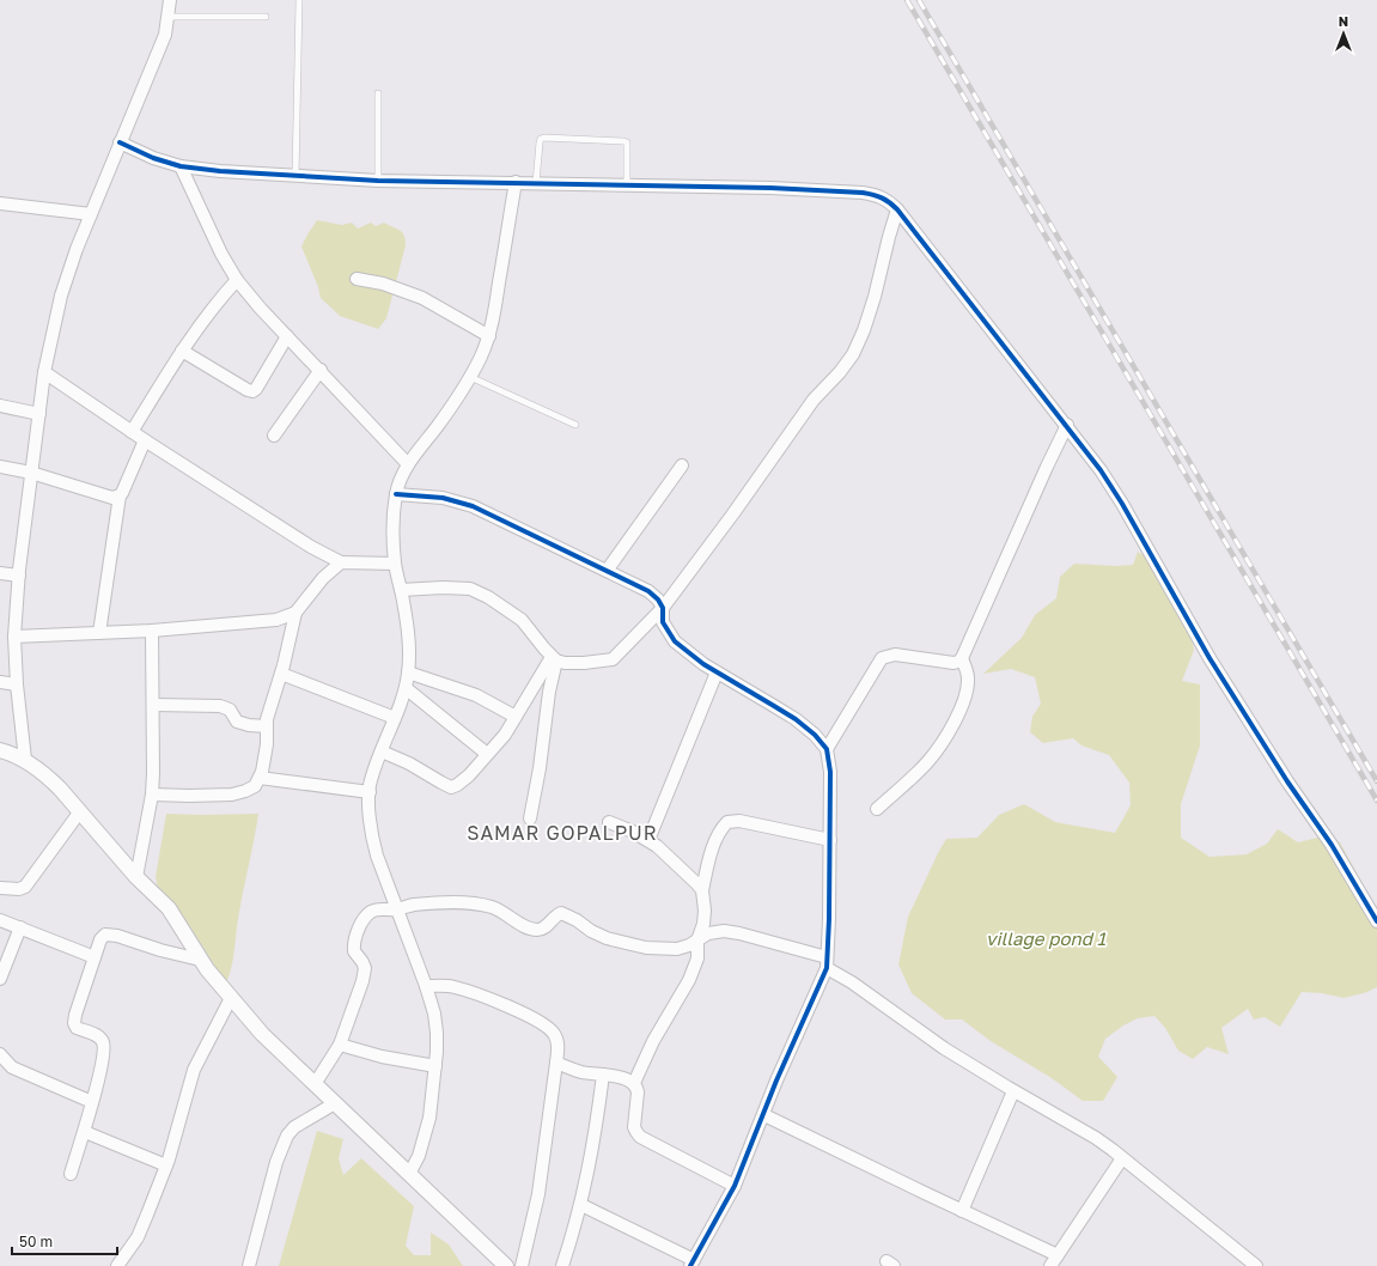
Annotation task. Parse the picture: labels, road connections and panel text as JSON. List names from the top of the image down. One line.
{"districts":["SAMAR GOPALPUR"],"water":["village pond 1"],"scale_bar":"50 m","north":"top"}
